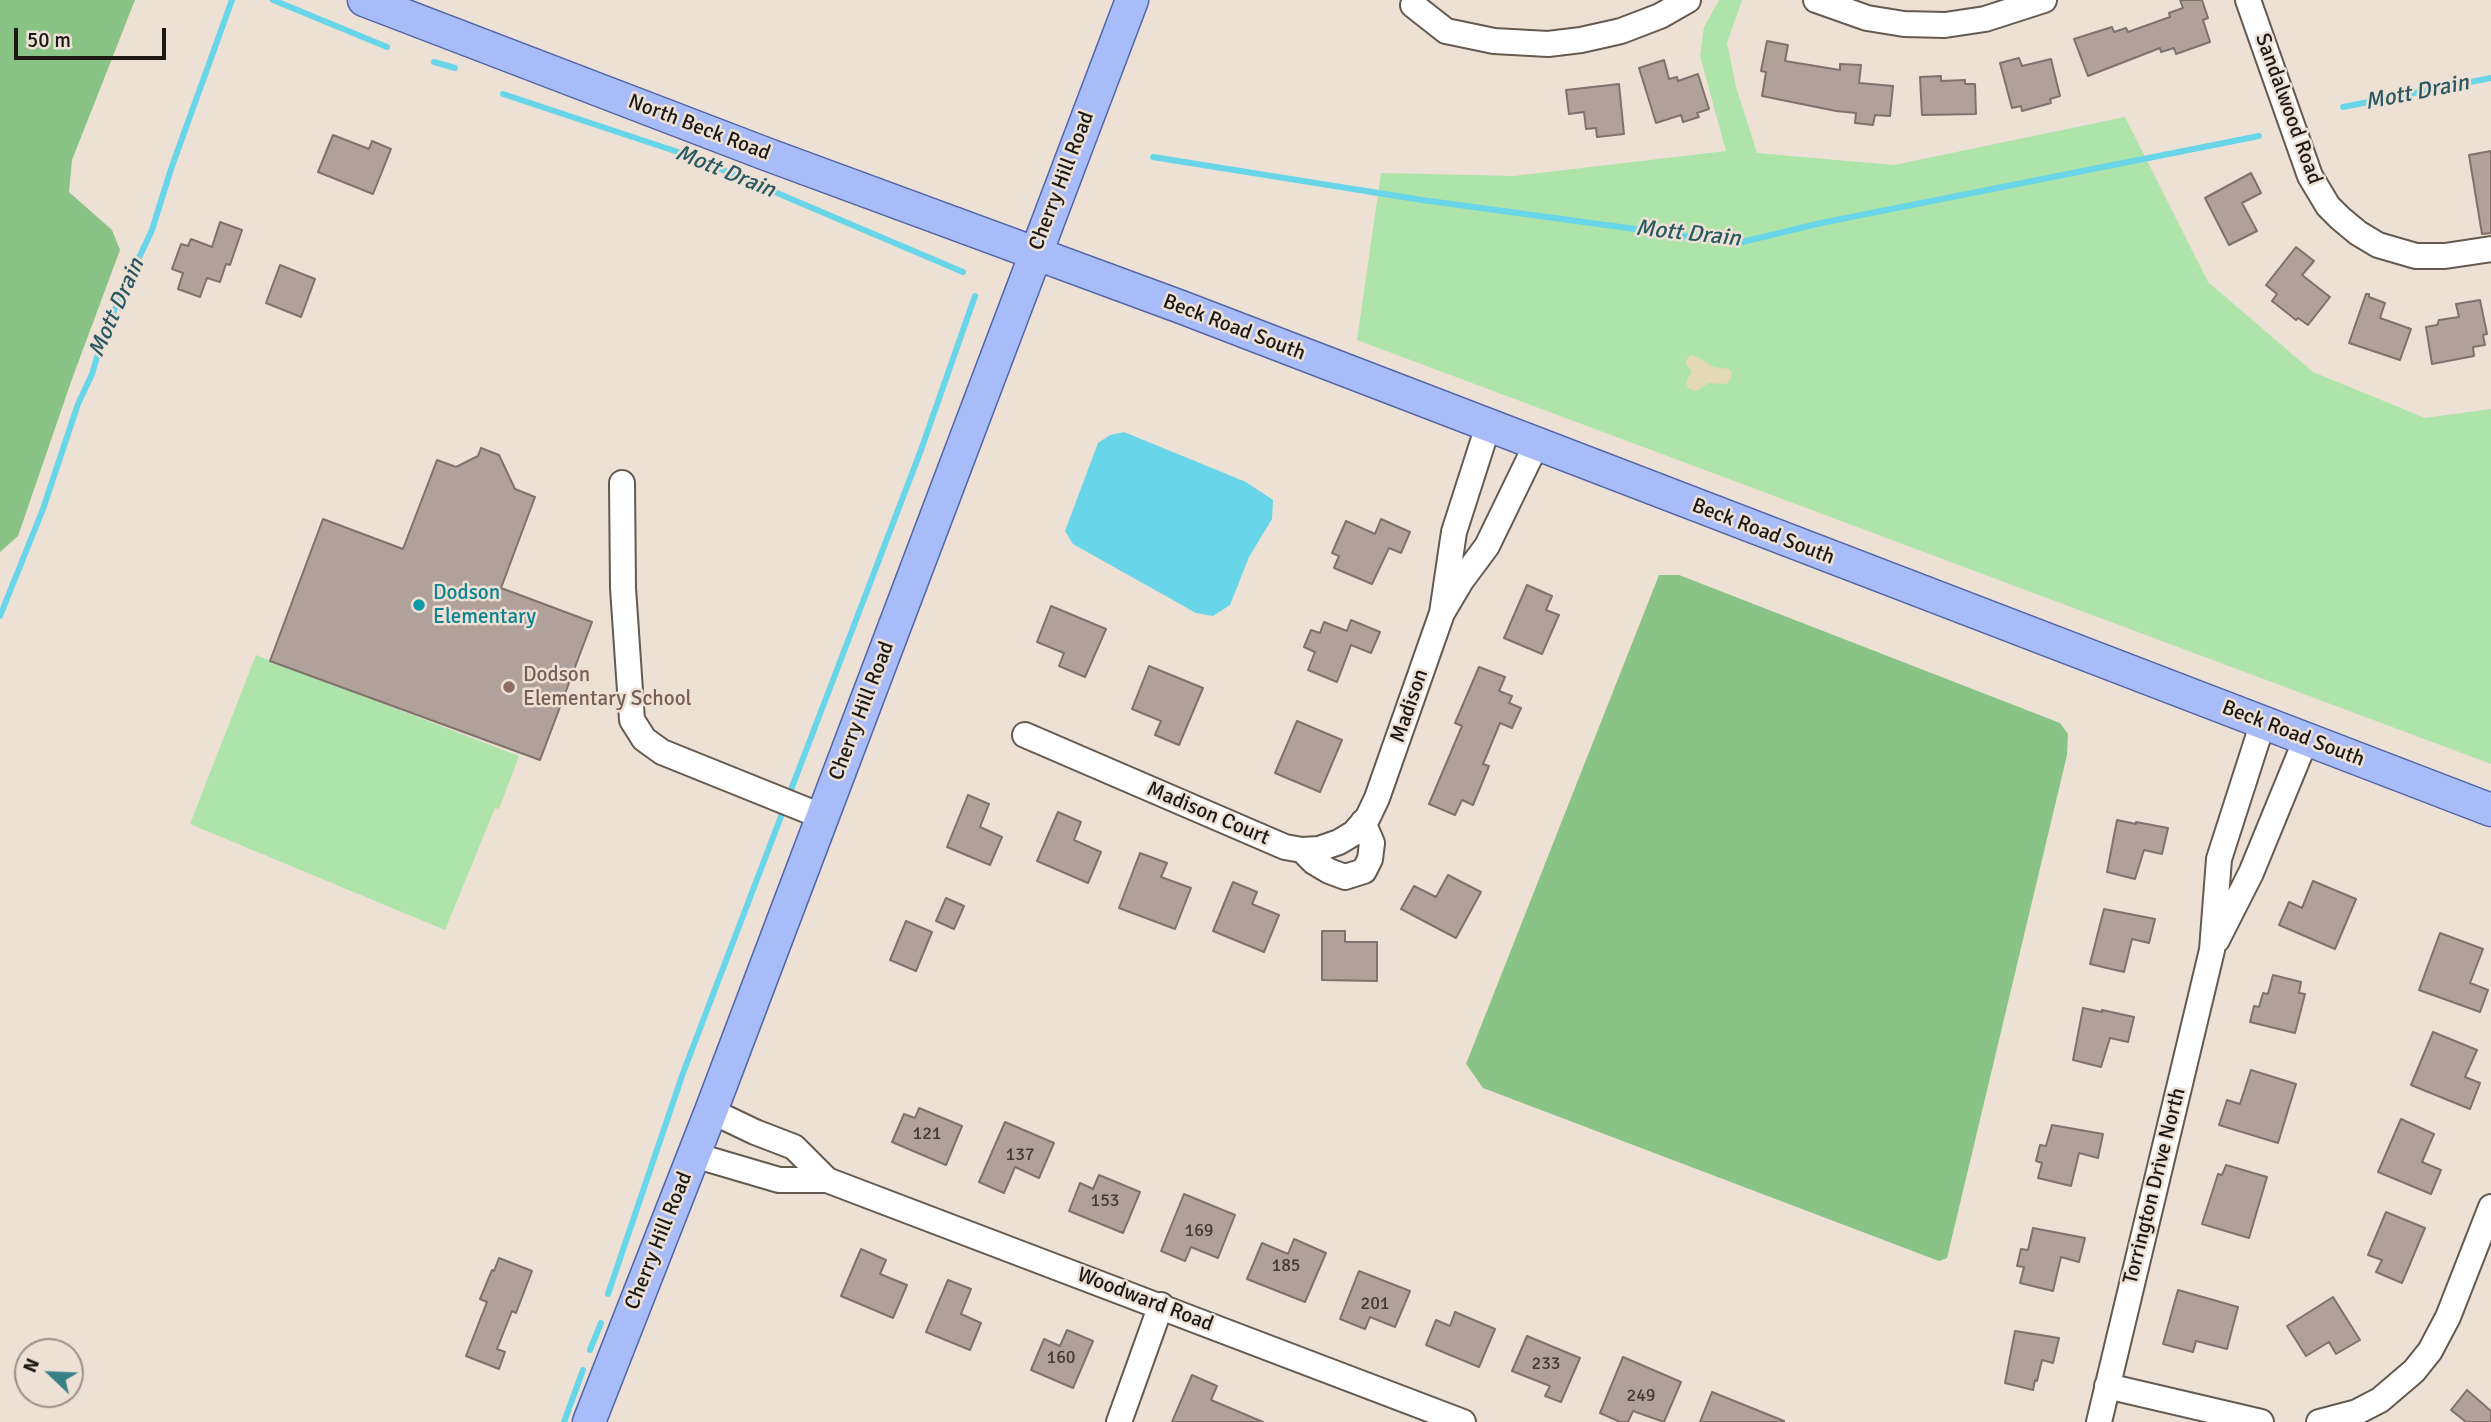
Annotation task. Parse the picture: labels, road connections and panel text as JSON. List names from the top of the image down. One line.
{"streets":{"main road":["North Beck Road","Cherry Hill Road","Beck Road South"],"street":["Sandalwood Road","Madison","Madison Court","Torrington Drive North","Woodward Road"]},"crossings":[["North Beck Road","Cherry Hill Road"],["North Beck Road","Beck Road South"],["Cherry Hill Road","Beck Road South"],["Cherry Hill Road","Woodward Road"],["Beck Road South","Madison"],["Beck Road South","Torrington Drive North"],["Madison","Madison Court"]],"water":["Mott Drain"],"places":["Dodson Elementary","Dodson Elementary School"],"house_numbers":["121","137","153","169","185","201","160","233","249"],"scale_bar":"50 m","north":"top left"}
